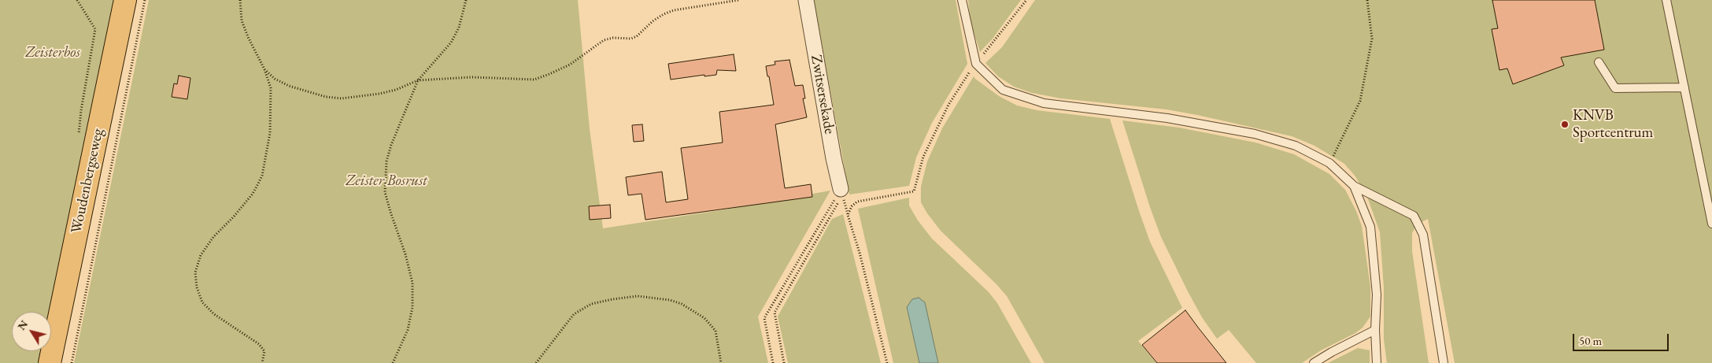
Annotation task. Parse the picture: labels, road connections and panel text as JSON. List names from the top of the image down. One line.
{"streets":{"main road":["Woudenbergseweg"],"street":["Zwitsersekade"]},"parks":["Zeisterbos","Zeister Bosrust"],"places":["KNVB Sportcentrum"],"scale_bar":"50 m","north":"top left"}
